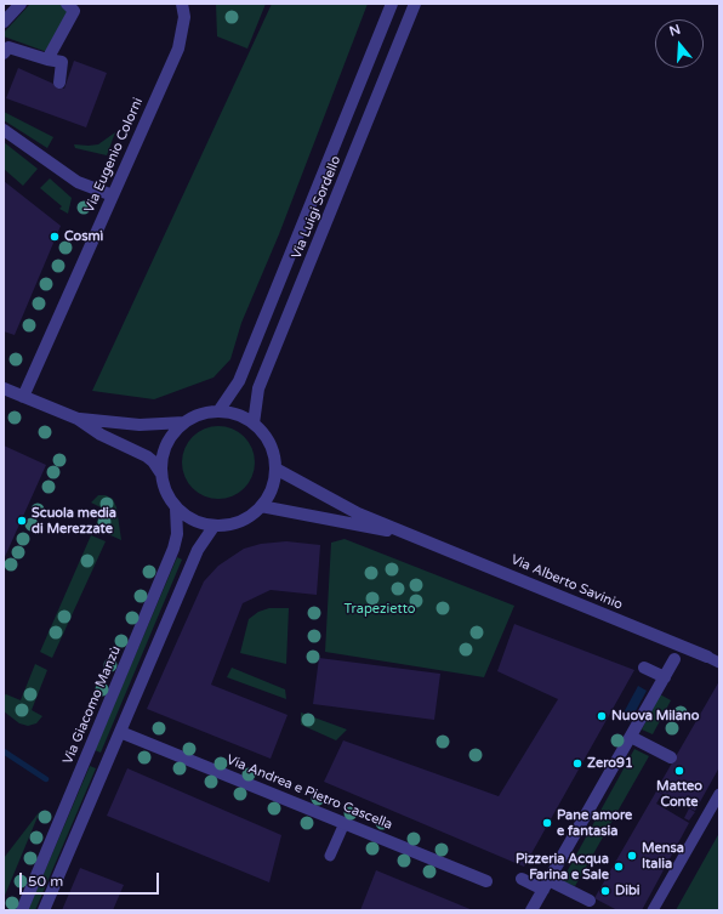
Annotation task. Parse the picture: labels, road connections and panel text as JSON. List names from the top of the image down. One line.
{"streets":{"street":["Via Eugenio Colorni","Via Luigi Sordello","Via Alberto Savinio","Via Giacomo Manzù","Via Andrea e Pietro Cascella"]},"crossings":[["Via Luigi Sordello","Via Alberto Savinio"],["Via Luigi Sordello","Via Giacomo Manzù"],["Via Alberto Savinio","Via Giacomo Manzù"]],"parks":["Trapezietto"],"places":["Cosmì","Scuola media di Merezzate","Nuova Milano","Zero91","Matteo Conte","Pane amore e fantasia","Mensa Italia","Pizzeria Acqua Farina e Sale","Dibi"],"scale_bar":"50 m","north":"top"}
